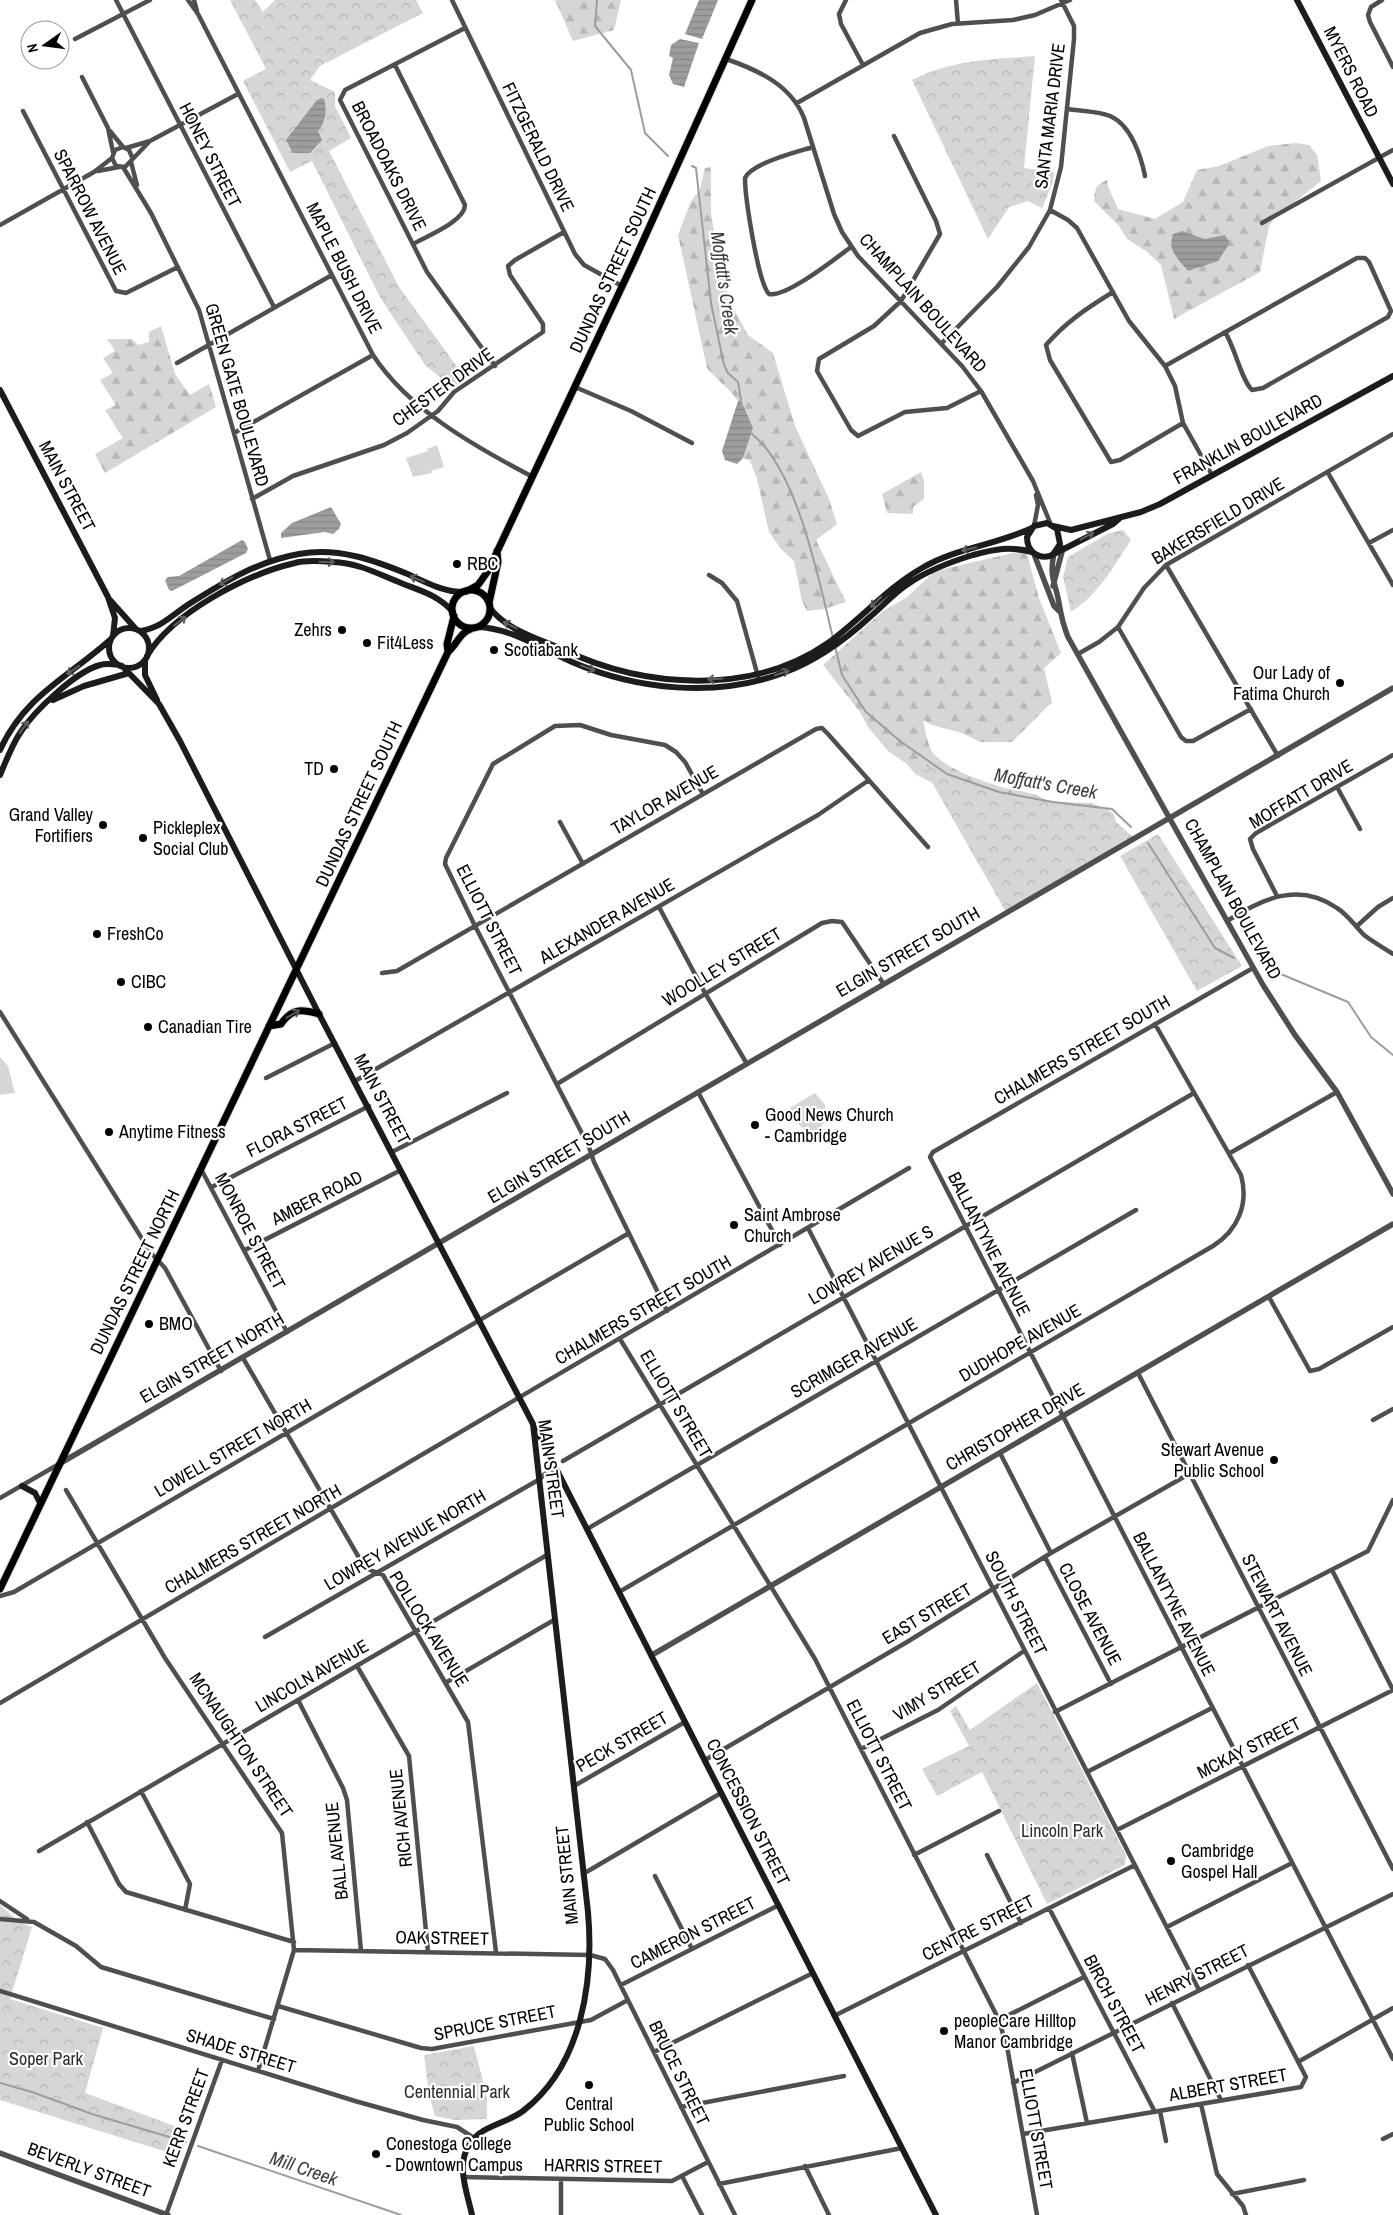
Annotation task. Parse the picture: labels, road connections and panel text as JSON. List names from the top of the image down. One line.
{"streets":{"main road":["MYERS ROAD","DUNDAS STREET SOUTH","FRANKLIN BOULEVARD","MAIN STREET","DUNDAS STREET NORTH","CONCESSION STREET"],"street":["SANTA MARIA DRIVE","FITZGERALD DRIVE","HONEY STREET","BROADOAKS DRIVE","SPARROW AVENUE","MAPLE BUSH DRIVE","CHAMPLAIN BOULEVARD","CHESTER DRIVE","GREEN GATE BOULEVARD","BAKERSFIELD DRIVE","MOFFATT DRIVE","TAYLOR AVENUE","ELLIOTT STREET","ALEXANDER AVENUE","ELGIN STREET SOUTH","WOOLLEY STREET","CHALMERS STREET SOUTH","FLORA STREET","AMBER ROAD","MONROE STREET","BALLANTYNE AVENUE","LOWREY AVENUE S","DUDHOPE AVENUE","ELGIN STREET NORTH","SCRIMGER AVENUE","CHRISTOPHER DRIVE","LOWELL STREET NORTH","CHALMERS STREET NORTH","LOWREY AVENUE NORTH","SOUTH STREET","EAST STREET","CLOSE AVENUE","STEWART AVENUE","POLLOCK AVENUE","LINCOLN AVENUE","VIMY STREET","PECK STREET","MCNAUGHTON STREET","MCKAY STREET","RICH AVENUE","BALL AVENUE","CENTRE STREET","CAMERON STREET","OAK STREET","HENRY STREET","BIRCH STREET","SPRUCE STREET","SHADE STREET","BRUCE STREET","ALBERT STREET","KERR STREET","HARRIS STREET","BEVERLY STREET"]},"crossings":[["SANTA MARIA DRIVE","CHAMPLAIN BOULEVARD"],["FITZGERALD DRIVE","BROADOAKS DRIVE"],["FITZGERALD DRIVE","DUNDAS STREET SOUTH"],["FITZGERALD DRIVE","CHESTER DRIVE"],["BROADOAKS DRIVE","CHESTER DRIVE"],["SPARROW AVENUE","GREEN GATE BOULEVARD"],["MAPLE BUSH DRIVE","DUNDAS STREET SOUTH"],["MAPLE BUSH DRIVE","CHESTER DRIVE"],["DUNDAS STREET SOUTH","CHAMPLAIN BOULEVARD"],["DUNDAS STREET SOUTH","MAIN STREET"],["DUNDAS STREET SOUTH","DUNDAS STREET NORTH"],["CHAMPLAIN BOULEVARD","FRANKLIN BOULEVARD"],["CHAMPLAIN BOULEVARD","BAKERSFIELD DRIVE"],["CHAMPLAIN BOULEVARD","ELGIN STREET SOUTH"],["CHAMPLAIN BOULEVARD","CHALMERS STREET SOUTH"],["CHESTER DRIVE","GREEN GATE BOULEVARD"],["MAIN STREET","ALEXANDER AVENUE"],["MAIN STREET","ELGIN STREET SOUTH"],["MAIN STREET","CHALMERS STREET SOUTH"],["MAIN STREET","FLORA STREET"],["MAIN STREET","AMBER ROAD"],["MAIN STREET","DUNDAS STREET NORTH"],["MAIN STREET","ELGIN STREET NORTH"],["MAIN STREET","LOWELL STREET NORTH"],["MAIN STREET","CHALMERS STREET NORTH"],["MAIN STREET","LOWREY AVENUE NORTH"],["MAIN STREET","LINCOLN AVENUE"],["MAIN STREET","PECK STREET"],["MAIN STREET","CONCESSION STREET"],["MAIN STREET","OAK STREET"],["MAIN STREET","SPRUCE STREET"],["MAIN STREET","SHADE STREET"],["MAIN STREET","BRUCE STREET"],["TAYLOR AVENUE","ELLIOTT STREET"],["TAYLOR AVENUE","ALEXANDER AVENUE"],["ELLIOTT STREET","ALEXANDER AVENUE"],["ELLIOTT STREET","ELGIN STREET SOUTH"],["ELLIOTT STREET","WOOLLEY STREET"],["ELLIOTT STREET","CHALMERS STREET SOUTH"],["ELLIOTT STREET","LOWREY AVENUE S"],["ELLIOTT STREET","DUDHOPE AVENUE"],["ELLIOTT STREET","SCRIMGER AVENUE"],["ELLIOTT STREET","CHRISTOPHER DRIVE"],["ELLIOTT STREET","LOWELL STREET NORTH"],["ELLIOTT STREET","EAST STREET"],["ELLIOTT STREET","VIMY STREET"],["ELLIOTT STREET","CENTRE STREET"],["ELLIOTT STREET","HENRY STREET"],["ELLIOTT STREET","ALBERT STREET"],["ELGIN STREET SOUTH","WOOLLEY STREET"],["ELGIN STREET SOUTH","ELGIN STREET NORTH"],["CHALMERS STREET SOUTH","BALLANTYNE AVENUE"],["CHALMERS STREET SOUTH","DUDHOPE AVENUE"],["CHALMERS STREET SOUTH","CHALMERS STREET NORTH"],["CHALMERS STREET SOUTH","SOUTH STREET"],["FLORA STREET","MONROE STREET"],["AMBER ROAD","MONROE STREET"],["MONROE STREET","DUNDAS STREET NORTH"],["MONROE STREET","ELGIN STREET NORTH"],["BALLANTYNE AVENUE","LOWREY AVENUE S"],["BALLANTYNE AVENUE","DUDHOPE AVENUE"],["BALLANTYNE AVENUE","SCRIMGER AVENUE"],["BALLANTYNE AVENUE","CHRISTOPHER DRIVE"],["BALLANTYNE AVENUE","EAST STREET"],["BALLANTYNE AVENUE","MCKAY STREET"],["BALLANTYNE AVENUE","HENRY STREET"],["BALLANTYNE AVENUE","ALBERT STREET"],["LOWREY AVENUE S","DUDHOPE AVENUE"],["LOWREY AVENUE S","SOUTH STREET"],["DUNDAS STREET NORTH","ELGIN STREET NORTH"],["DUDHOPE AVENUE","SOUTH STREET"],["DUDHOPE AVENUE","CONCESSION STREET"],["ELGIN STREET NORTH","POLLOCK AVENUE"],["SCRIMGER AVENUE","SOUTH STREET"],["SCRIMGER AVENUE","CONCESSION STREET"],["CHRISTOPHER DRIVE","SOUTH STREET"],["CHRISTOPHER DRIVE","CLOSE AVENUE"],["CHRISTOPHER DRIVE","STEWART AVENUE"],["CHRISTOPHER DRIVE","CONCESSION STREET"],["LOWELL STREET NORTH","POLLOCK AVENUE"],["LOWELL STREET NORTH","MCNAUGHTON STREET"],["CHALMERS STREET NORTH","POLLOCK AVENUE"],["CHALMERS STREET NORTH","MCNAUGHTON STREET"],["LOWREY AVENUE NORTH","POLLOCK AVENUE"],["LOWREY AVENUE NORTH","CONCESSION STREET"],["SOUTH STREET","EAST STREET"],["SOUTH STREET","VIMY STREET"],["SOUTH STREET","MCKAY STREET"],["SOUTH STREET","CENTRE STREET"],["SOUTH STREET","HENRY STREET"],["EAST STREET","CLOSE AVENUE"],["EAST STREET","STEWART AVENUE"],["EAST STREET","CONCESSION STREET"],["STEWART AVENUE","MCKAY STREET"],["POLLOCK AVENUE","LINCOLN AVENUE"],["POLLOCK AVENUE","OAK STREET"],["LINCOLN AVENUE","MCNAUGHTON STREET"],["LINCOLN AVENUE","RICH AVENUE"],["LINCOLN AVENUE","BALL AVENUE"],["PECK STREET","CONCESSION STREET"],["MCNAUGHTON STREET","OAK STREET"],["MCNAUGHTON STREET","SPRUCE STREET"],["MCNAUGHTON STREET","SHADE STREET"],["CONCESSION STREET","CENTRE STREET"],["CONCESSION STREET","CAMERON STREET"],["RICH AVENUE","OAK STREET"],["BALL AVENUE","OAK STREET"],["CENTRE STREET","BIRCH STREET"],["CAMERON STREET","BRUCE STREET"],["OAK STREET","BRUCE STREET"],["HENRY STREET","BIRCH STREET"],["BIRCH STREET","ALBERT STREET"],["SPRUCE STREET","BRUCE STREET"],["SHADE STREET","KERR STREET"],["BRUCE STREET","HARRIS STREET"],["KERR STREET","BEVERLY STREET"]],"water":["Moffatt's Creek","Mill Creek"],"parks":["Lincoln Park","Soper Park","Centennial Park"],"places":["RBC","Zehrs","Fit4Less","Scotiabank","Our Lady of Fatima Church","TD","Grand Valley Fortifiers","Pickleplex Social Club","FreshCo","CIBC","Canadian Tire","Good News Church - Cambridge","Anytime Fitness","Saint Ambrose Church","BMO","Stewart Avenue Public School","Cambridge Gospel Hall","peopleCare Hilltop Manor Cambridge","Central Public School","Conestoga College - Downtown Campus"],"north":"left"}
